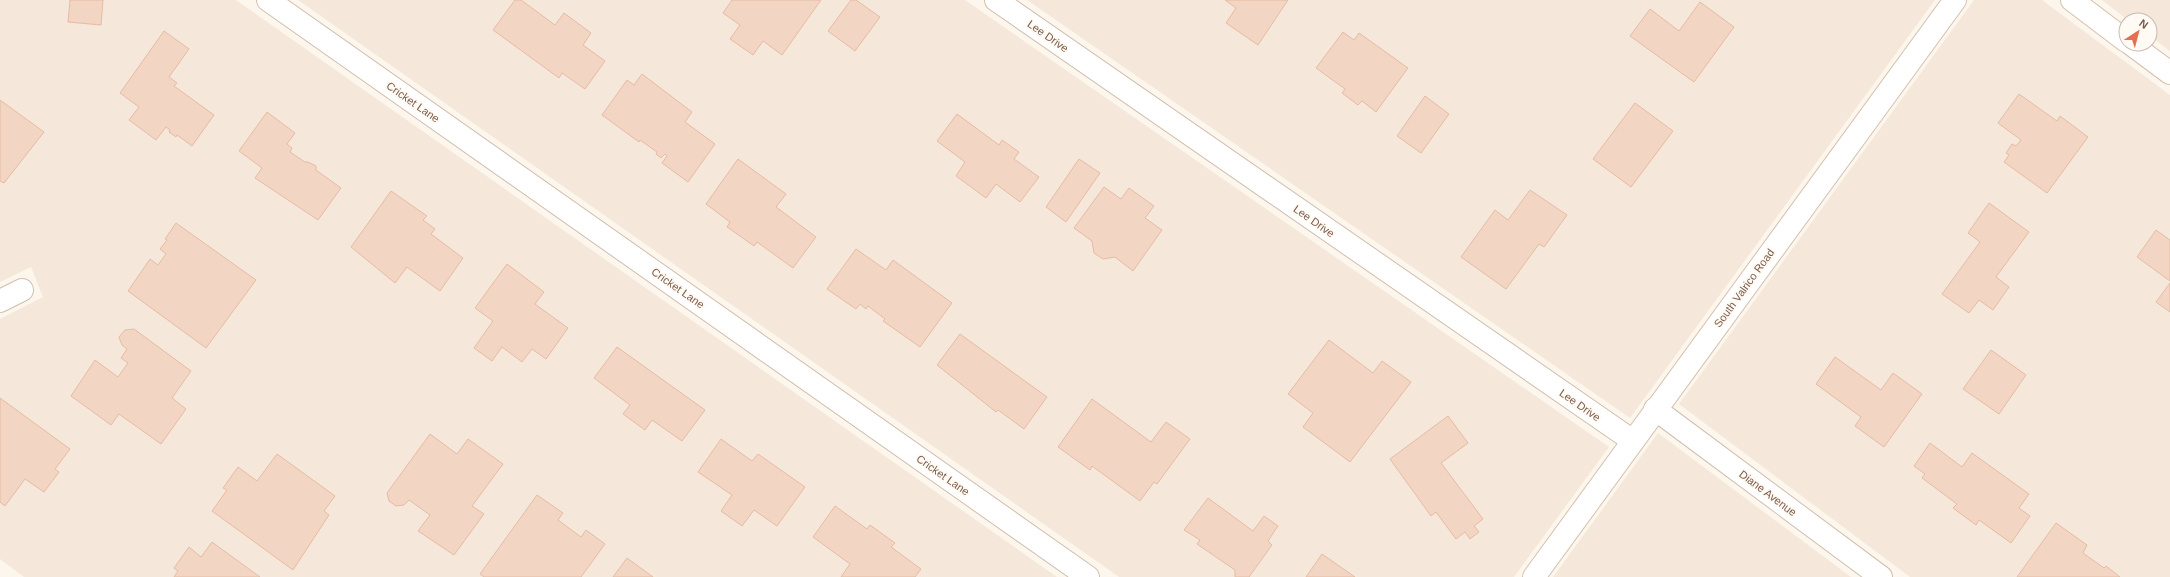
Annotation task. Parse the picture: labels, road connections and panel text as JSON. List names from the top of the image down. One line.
{"streets":{"street":["Lee Drive","Cricket Lane","South Valrico Road","Diane Avenue"]},"crossings":[["Lee Drive","South Valrico Road"],["South Valrico Road","Diane Avenue"]],"north":"top right"}
